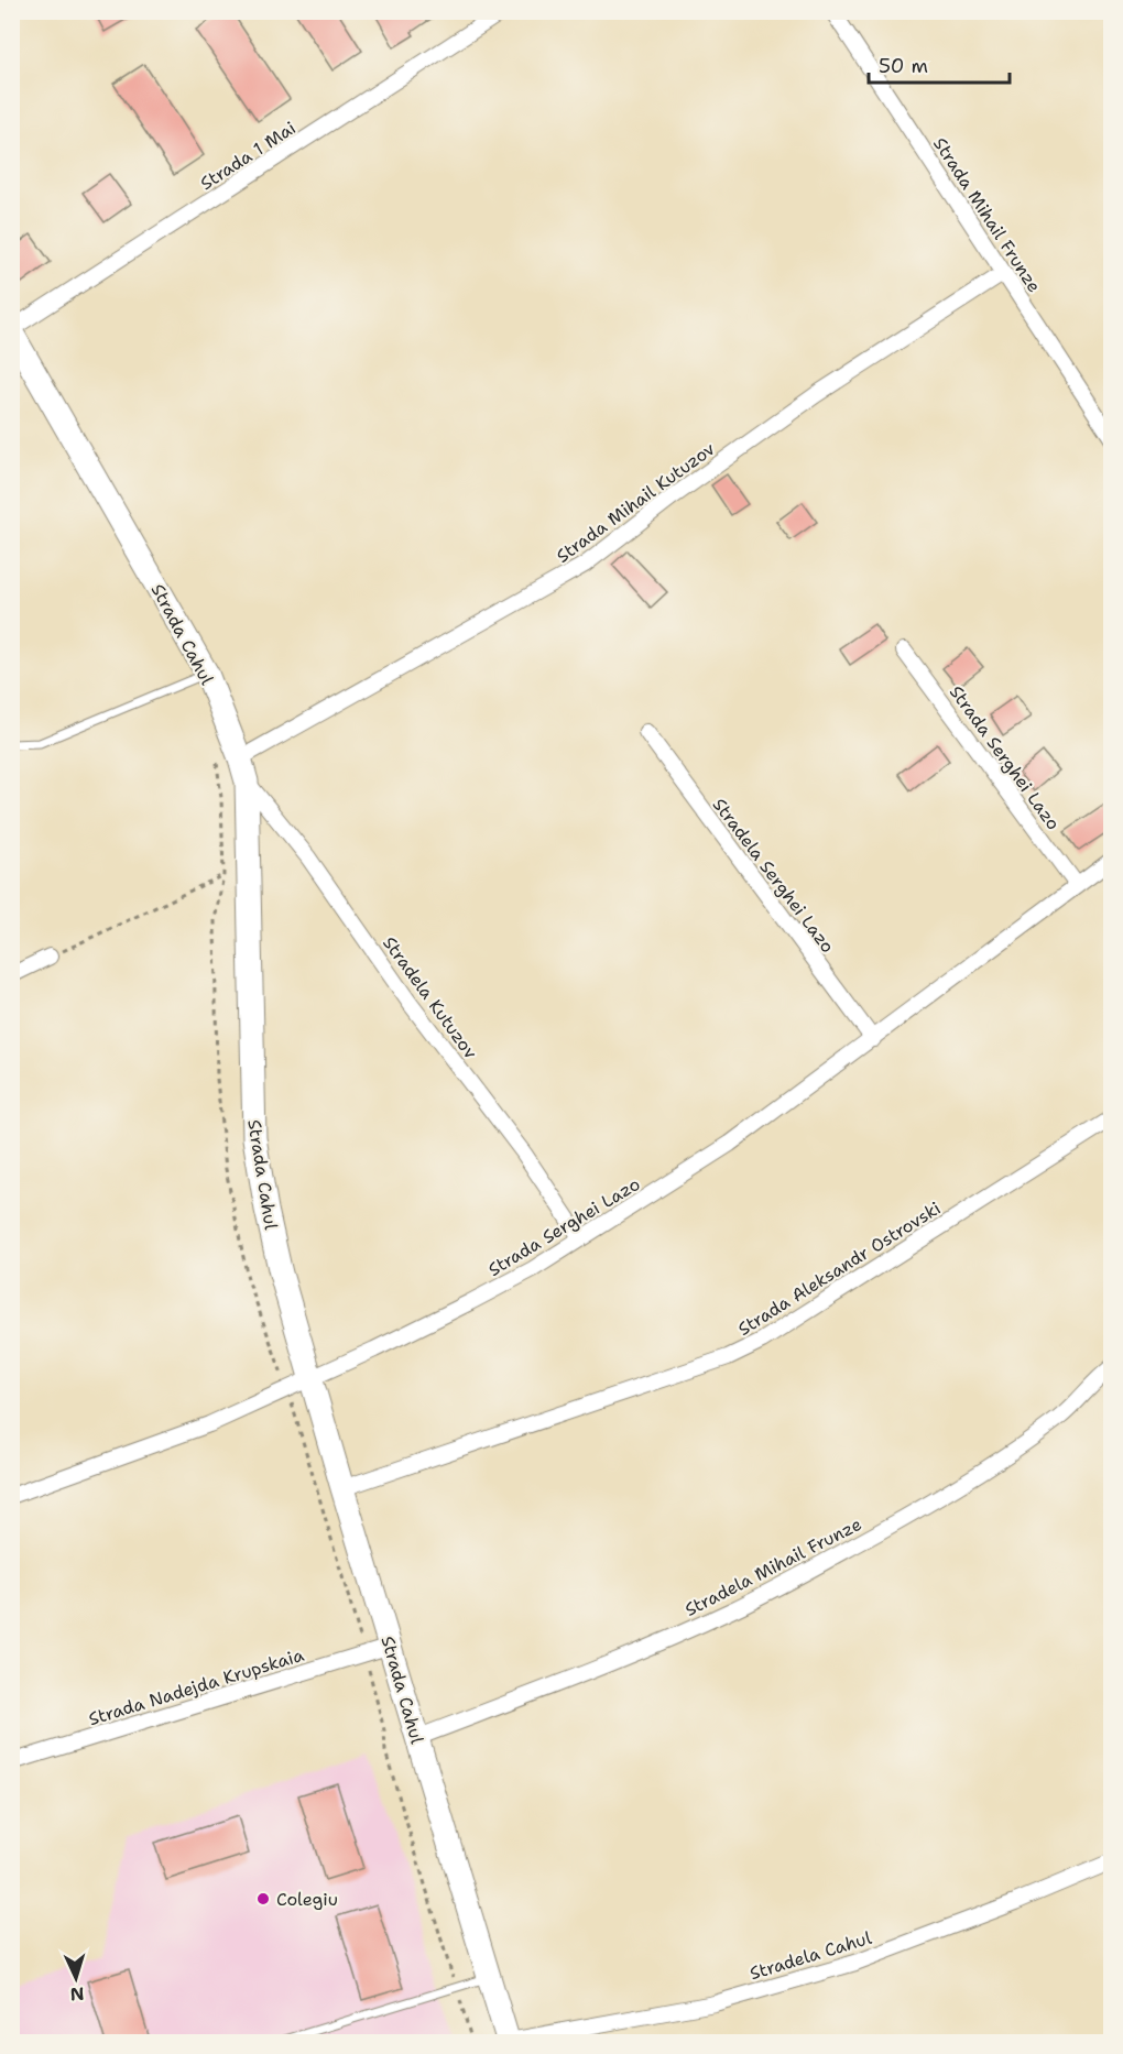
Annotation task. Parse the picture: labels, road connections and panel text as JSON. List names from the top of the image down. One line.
{"streets":{"main road":["Strada Cahul"],"street":["Strada 1 Mai","Strada Mihail Frunze","Strada Mihail Kutuzov","Strada Serghei Lazo","Stradela Serghei Lazo","Stradela Kutuzov","Strada Aleksandr Ostrovski","Stradela Mihail Frunze","Strada Nadejda Krupskaia","Stradela Cahul"]},"crossings":[["Strada 1 Mai","Strada Cahul"],["Strada Mihail Frunze","Strada Mihail Kutuzov"],["Strada Mihail Kutuzov","Strada Cahul"],["Strada Cahul","Strada Serghei Lazo"],["Strada Cahul","Stradela Kutuzov"],["Strada Cahul","Strada Aleksandr Ostrovski"],["Strada Cahul","Stradela Mihail Frunze"],["Strada Cahul","Strada Nadejda Krupskaia"],["Strada Cahul","Stradela Cahul"],["Strada Serghei Lazo","Stradela Serghei Lazo"],["Strada Serghei Lazo","Stradela Kutuzov"]],"places":["Colegiu"],"scale_bar":"50 m","north":"bottom"}
